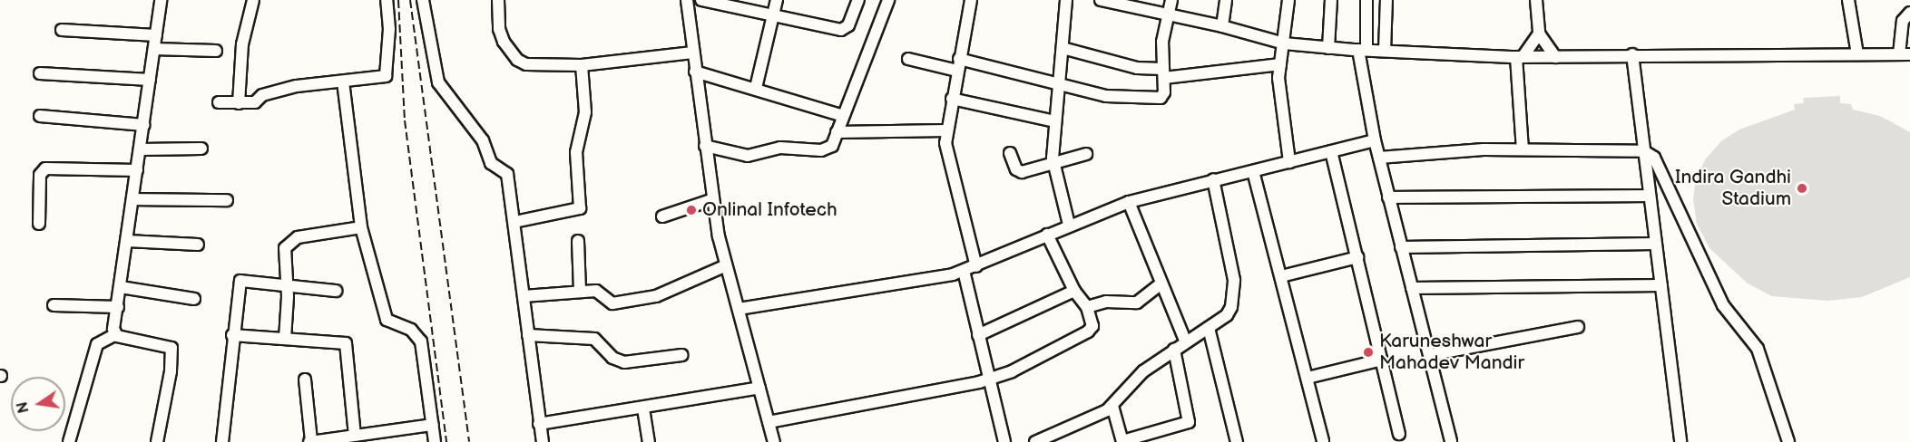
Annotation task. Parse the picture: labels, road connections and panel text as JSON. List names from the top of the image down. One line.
{"places":["Indira Gandhi Stadium","Onlinal Infotech","Karuneshwar Mahadev Mandir"],"north":"left"}
